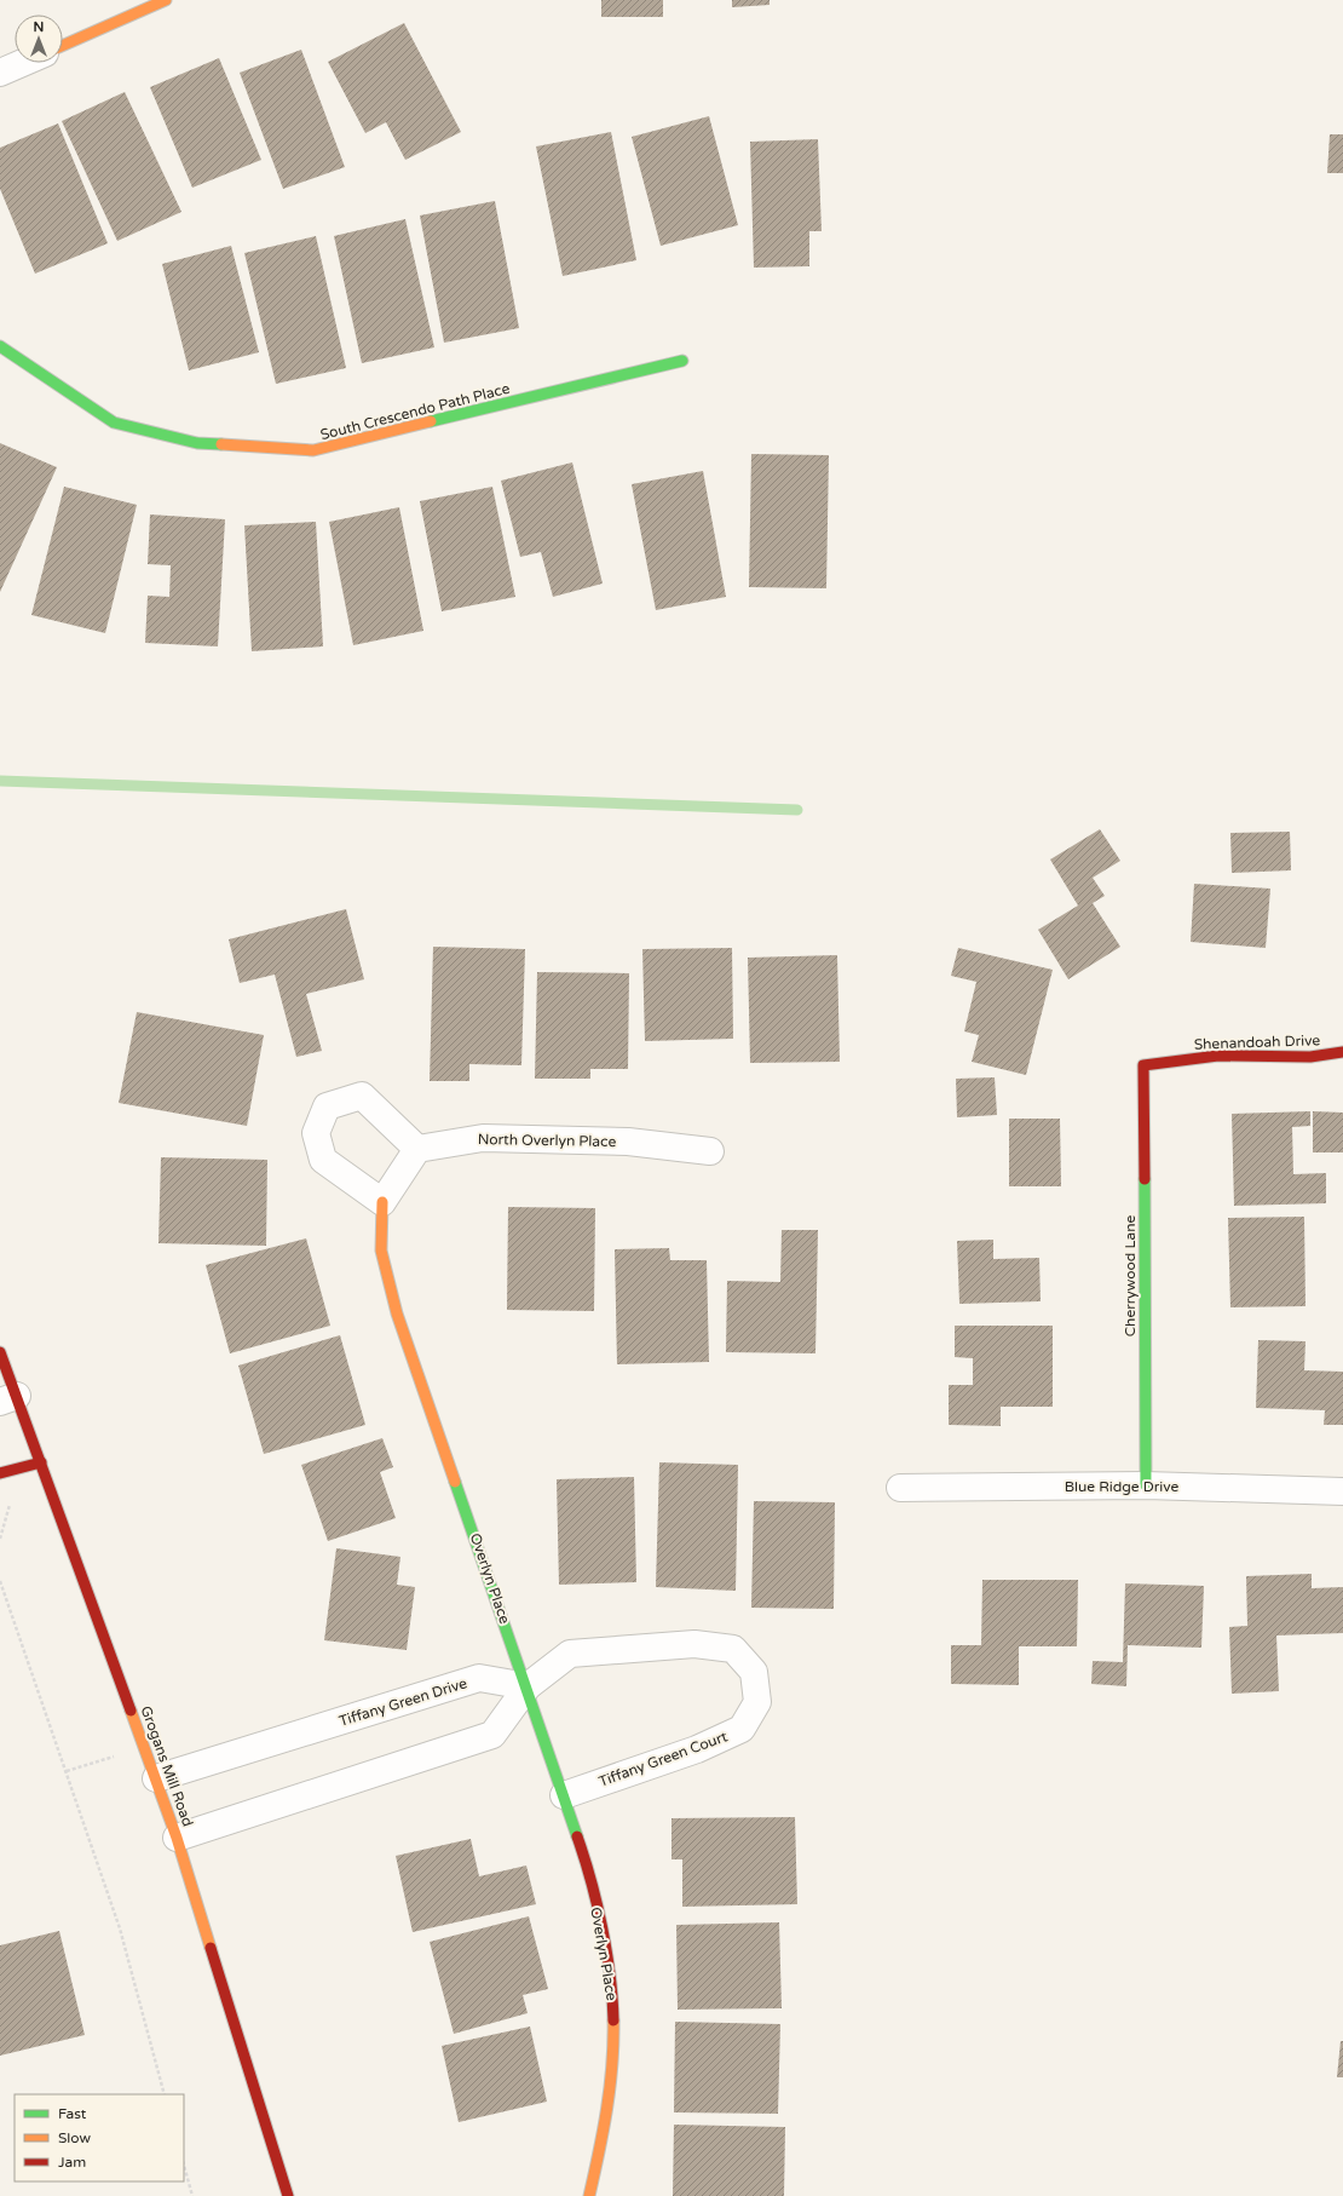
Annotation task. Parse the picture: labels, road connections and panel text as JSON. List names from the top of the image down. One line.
{"streets":{"street":["South Crescendo Path Place","Shenandoah Drive","North Overlyn Place","Cherrywood Lane","Blue Ridge Drive","Overlyn Place","Tiffany Green Drive","Tiffany Green Court","Grogans Mill Road"]},"crossings":[["Shenandoah Drive","Cherrywood Lane"],["Cherrywood Lane","Blue Ridge Drive"],["Overlyn Place","Tiffany Green Drive"],["Overlyn Place","Tiffany Green Court"],["Tiffany Green Drive","Tiffany Green Court"],["Tiffany Green Drive","Grogans Mill Road"]],"legend":["Fast","Slow","Jam"],"north":"top"}
